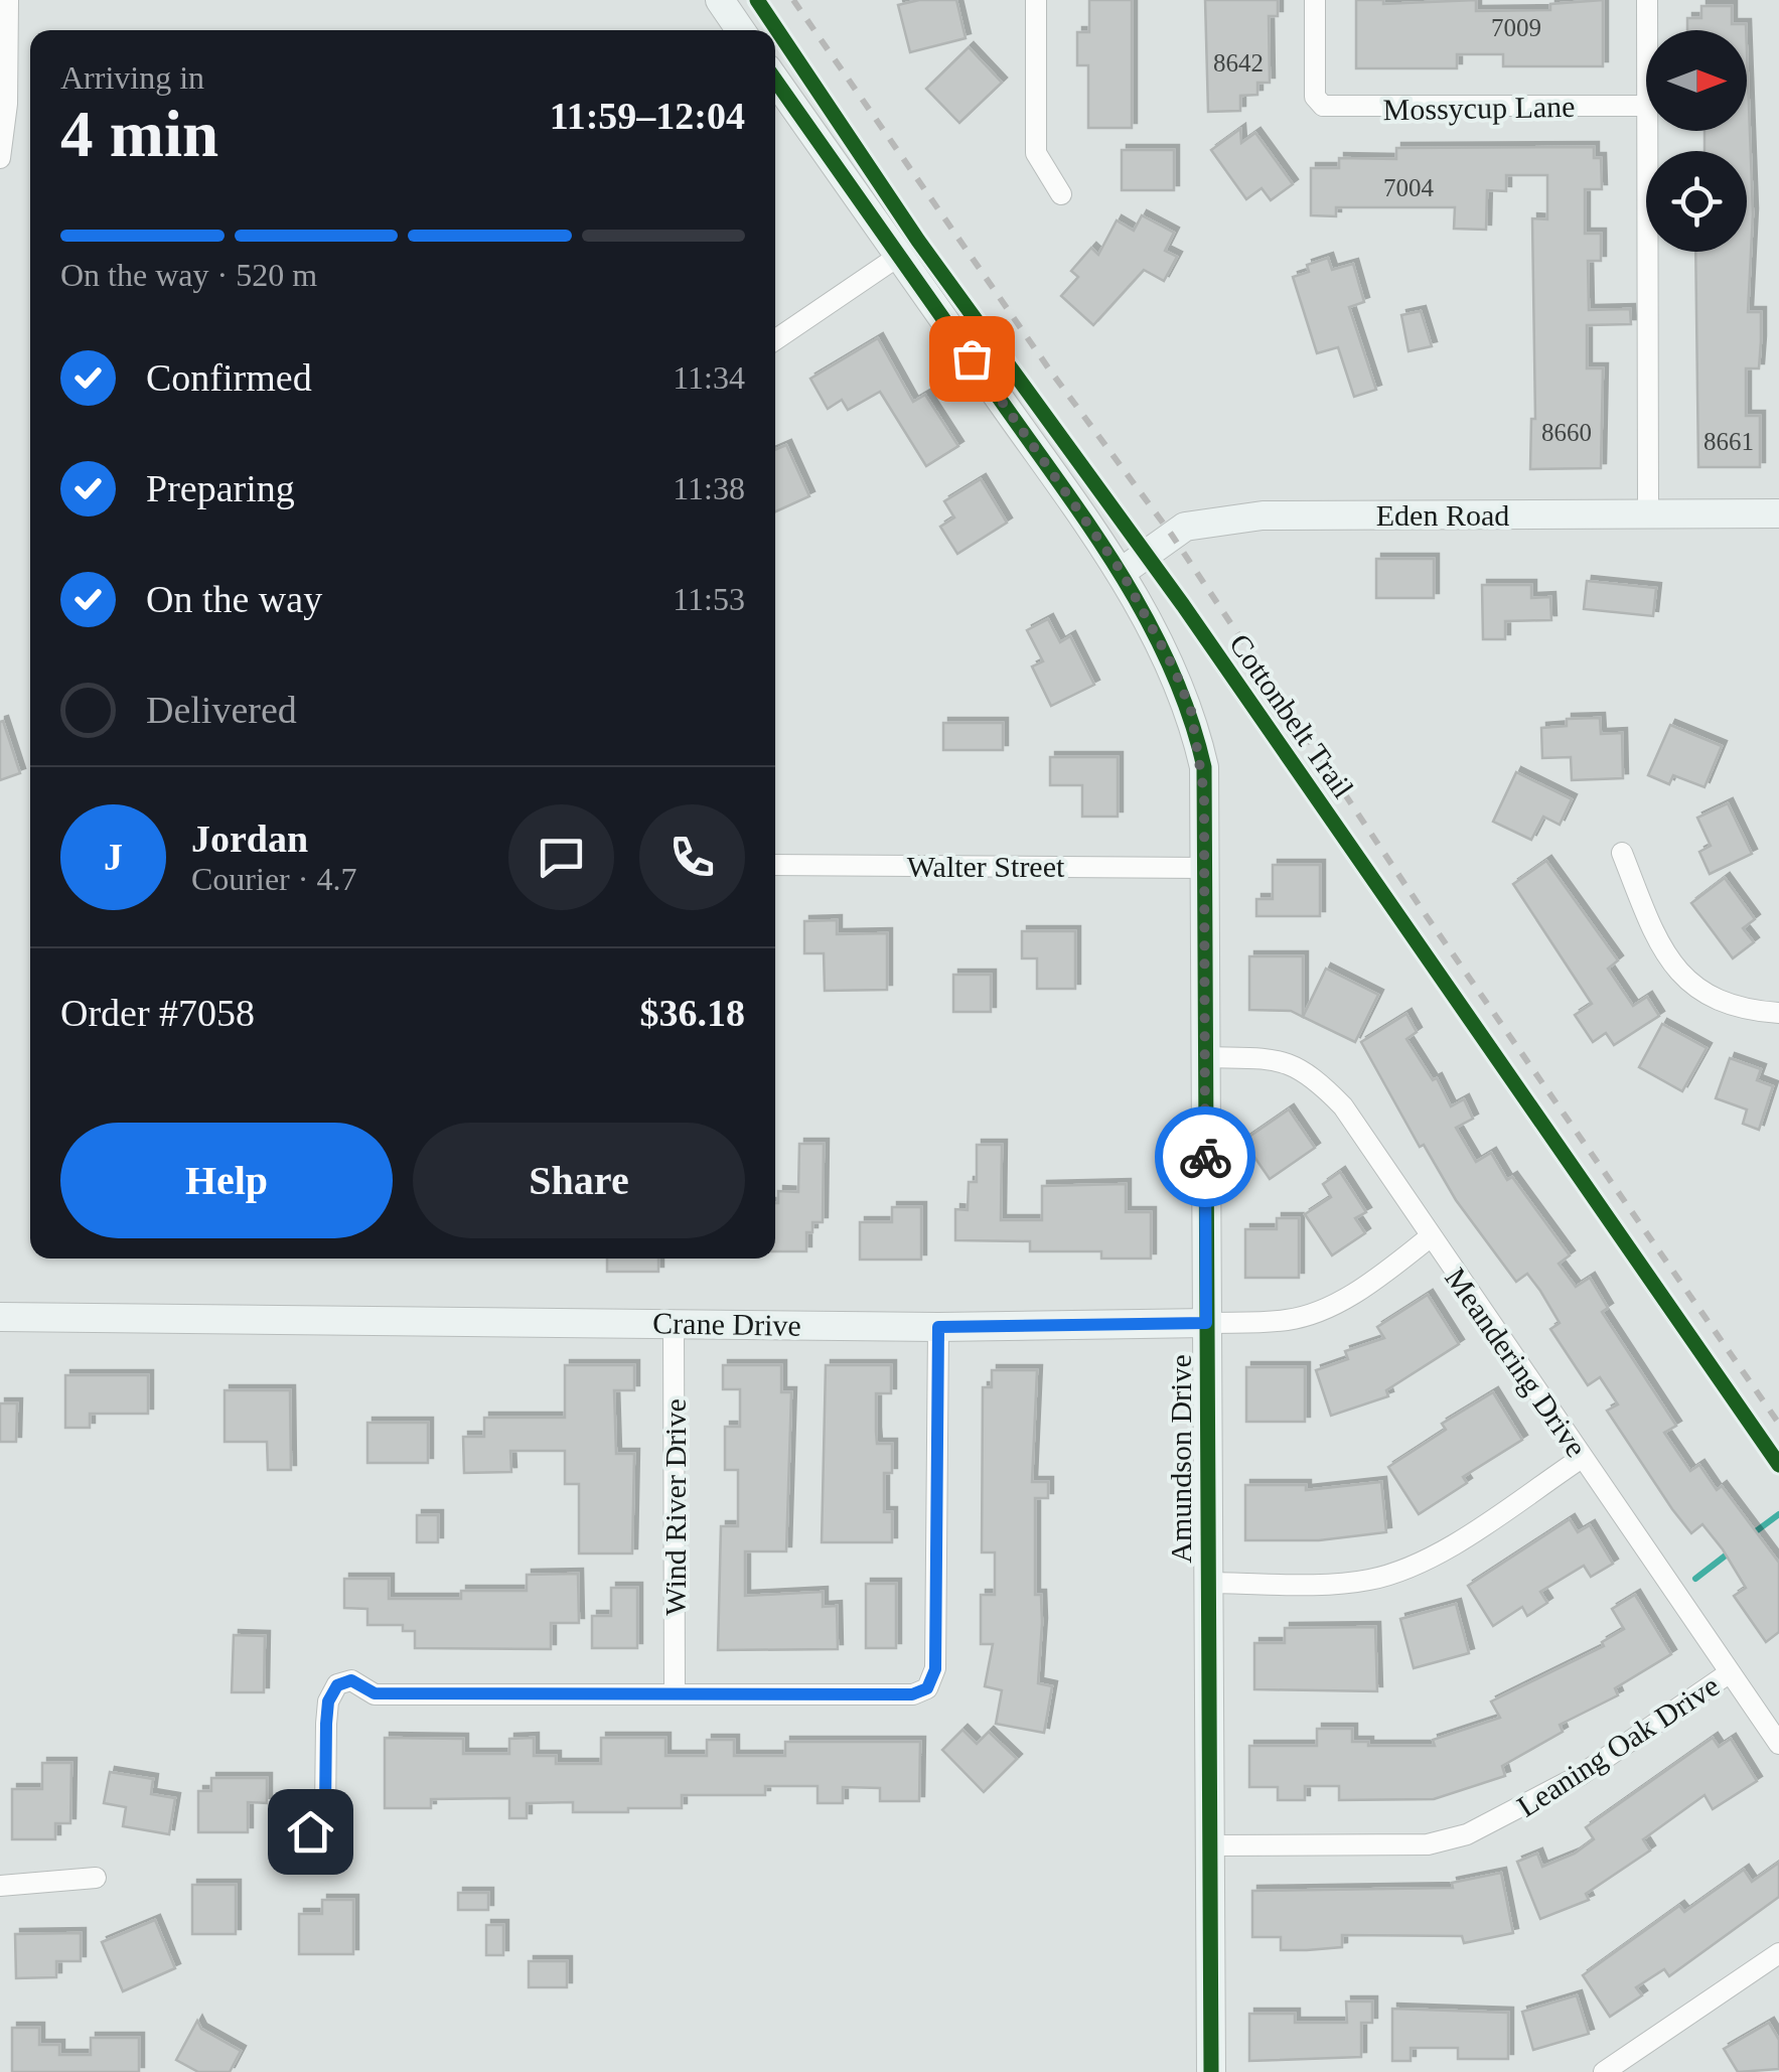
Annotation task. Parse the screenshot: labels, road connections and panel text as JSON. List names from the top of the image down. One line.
{"streets":{"street":["Mossycup Lane","Eden Road","Walter Street","Crane Drive","Meandering Drive","Amundson Drive","Wind River Drive","Leaning Oak Drive"],"cycle path":["Cottonbelt Trail"]},"crossings":[["Eden Road","Amundson Drive"],["Walter Street","Amundson Drive"],["Crane Drive","Meandering Drive"],["Crane Drive","Amundson Drive"],["Crane Drive","Wind River Drive"],["Meandering Drive","Amundson Drive"],["Meandering Drive","Leaning Oak Drive"],["Amundson Drive","Leaning Oak Drive"]],"house_numbers":["7009","8642","7004","8660","8661"],"north":"right","page":{"heading":["4 min","Arriving in","11:59–12:04"],"panel":["Jordan","Courier · 4.7","Order #7058","$36.18"],"bar":"On the way · 520 m","list":[["Confirmed","11:34"],["Preparing","11:38"],["On the way","11:53"],"Delivered"],"round":"J","buttons":["Help","Share"]}}
